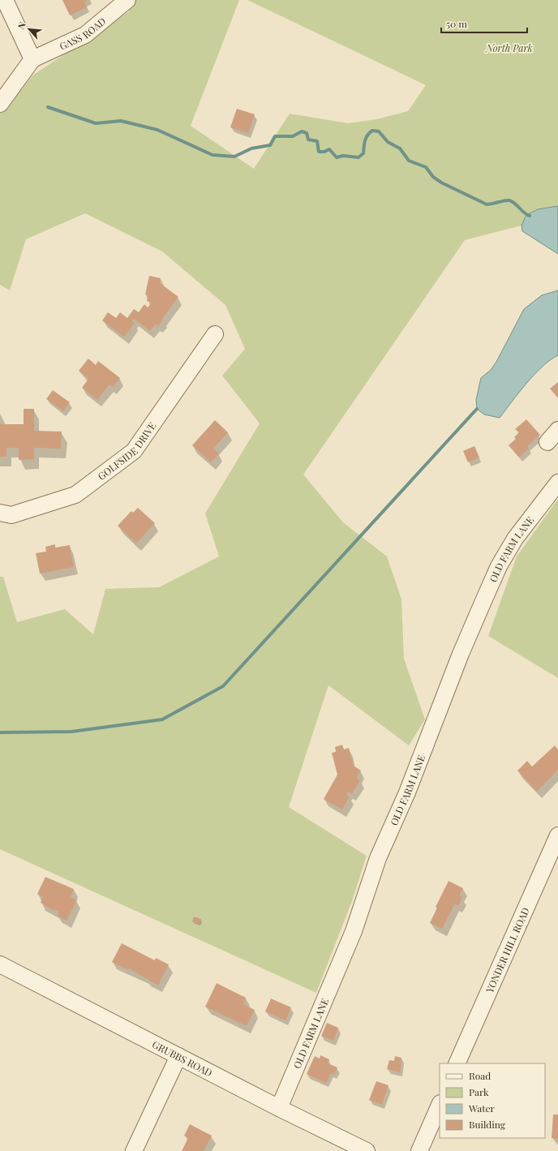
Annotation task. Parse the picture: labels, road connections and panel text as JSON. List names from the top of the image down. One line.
{"streets":{"street":["GASS ROAD","GOLFSIDE DRIVE","OLD FARM LANE","YONDER HILL ROAD","GRUBBS ROAD"]},"crossings":[["OLD FARM LANE","GRUBBS ROAD"]],"parks":["North Park"],"legend":["Road","Park","Water","Building"],"scale_bar":"50 m","north":"top left"}
